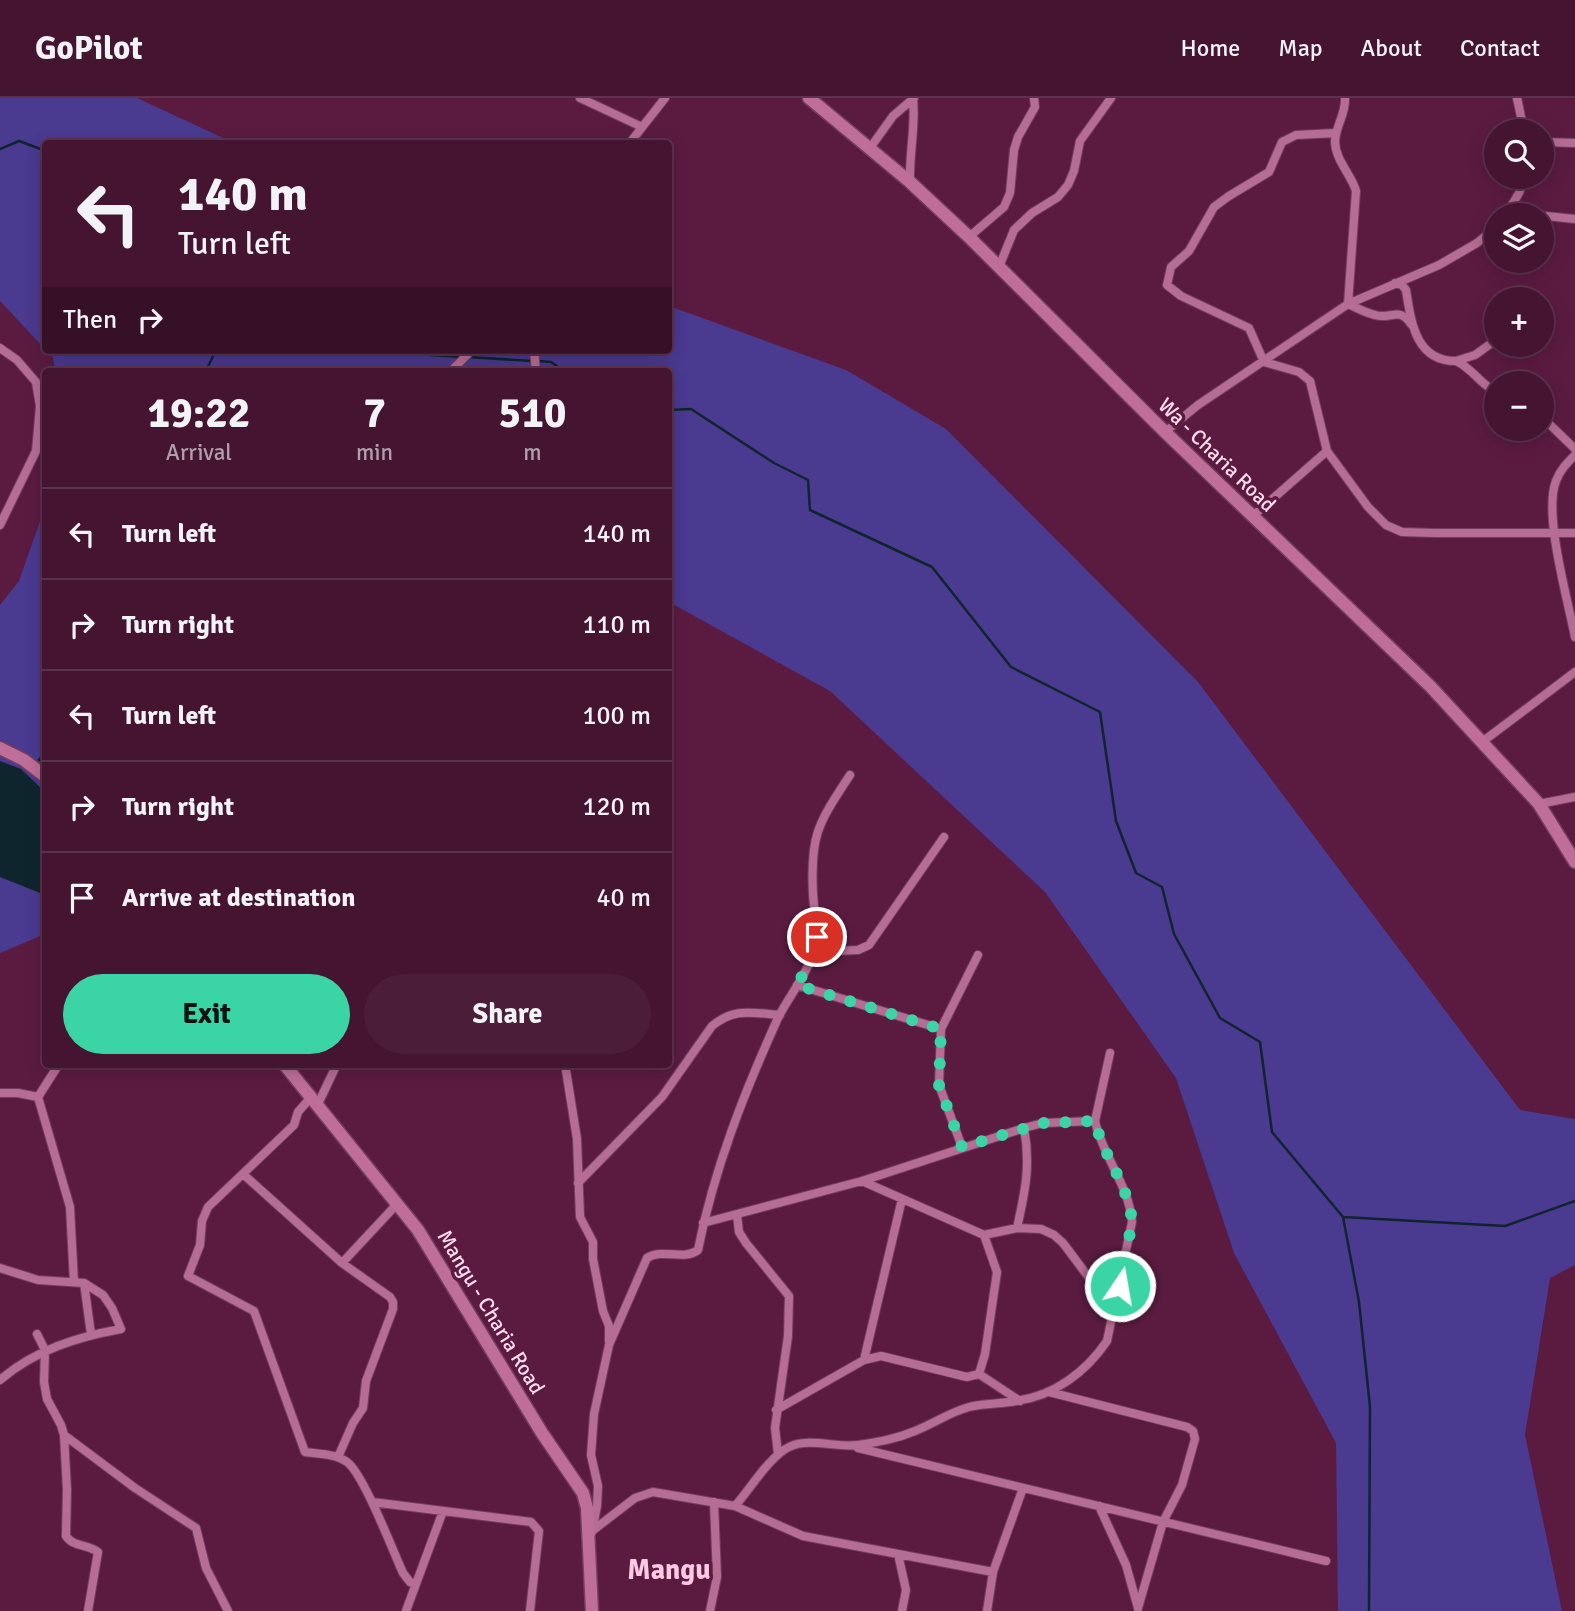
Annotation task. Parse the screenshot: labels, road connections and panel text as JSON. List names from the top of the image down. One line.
{"streets":{"street":["Wa - Charia Road","Mangu - Charia Road"]},"districts":["Mangu"],"page":{"header":"GoPilot","nav":["Home","Map","About","Contact"],"map_buttons":["+","−"],"turn":["140 m","Turn left"],"then":"Then","eta":["19:22","Arrival","7","min","510","m"],"list":[{"name":"Turn left","value":"140 m"},{"name":"Turn right","value":"110 m"},{"name":"Turn left","value":"100 m"},{"name":"Turn right","value":"120 m"},{"name":"Arrive at destination","value":"40 m"}],"buttons":["Exit","Share"]}}
